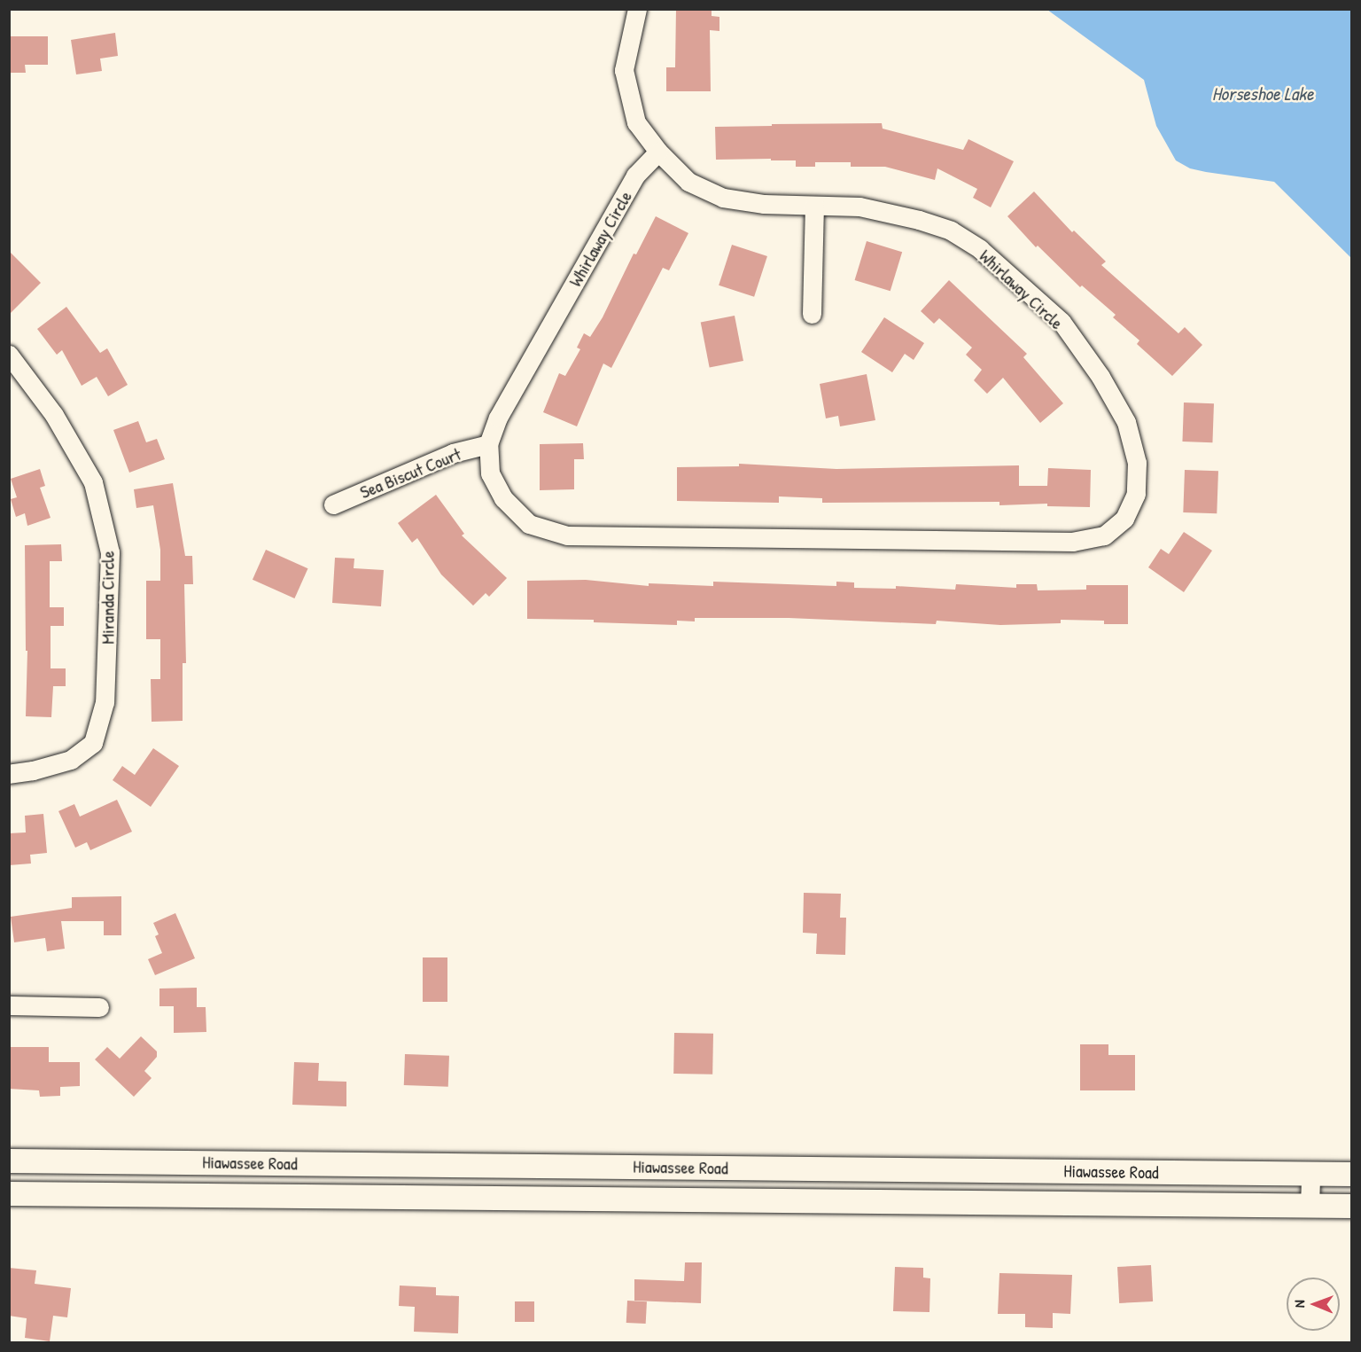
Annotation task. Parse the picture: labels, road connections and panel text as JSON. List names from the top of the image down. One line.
{"streets":{"street":["Whirlaway Circle","Sea Biscut Court","Miranda Circle","Hiawassee Road"]},"crossings":[["Whirlaway Circle","Sea Biscut Court"]],"water":["Horseshoe Lake"],"north":"left"}
